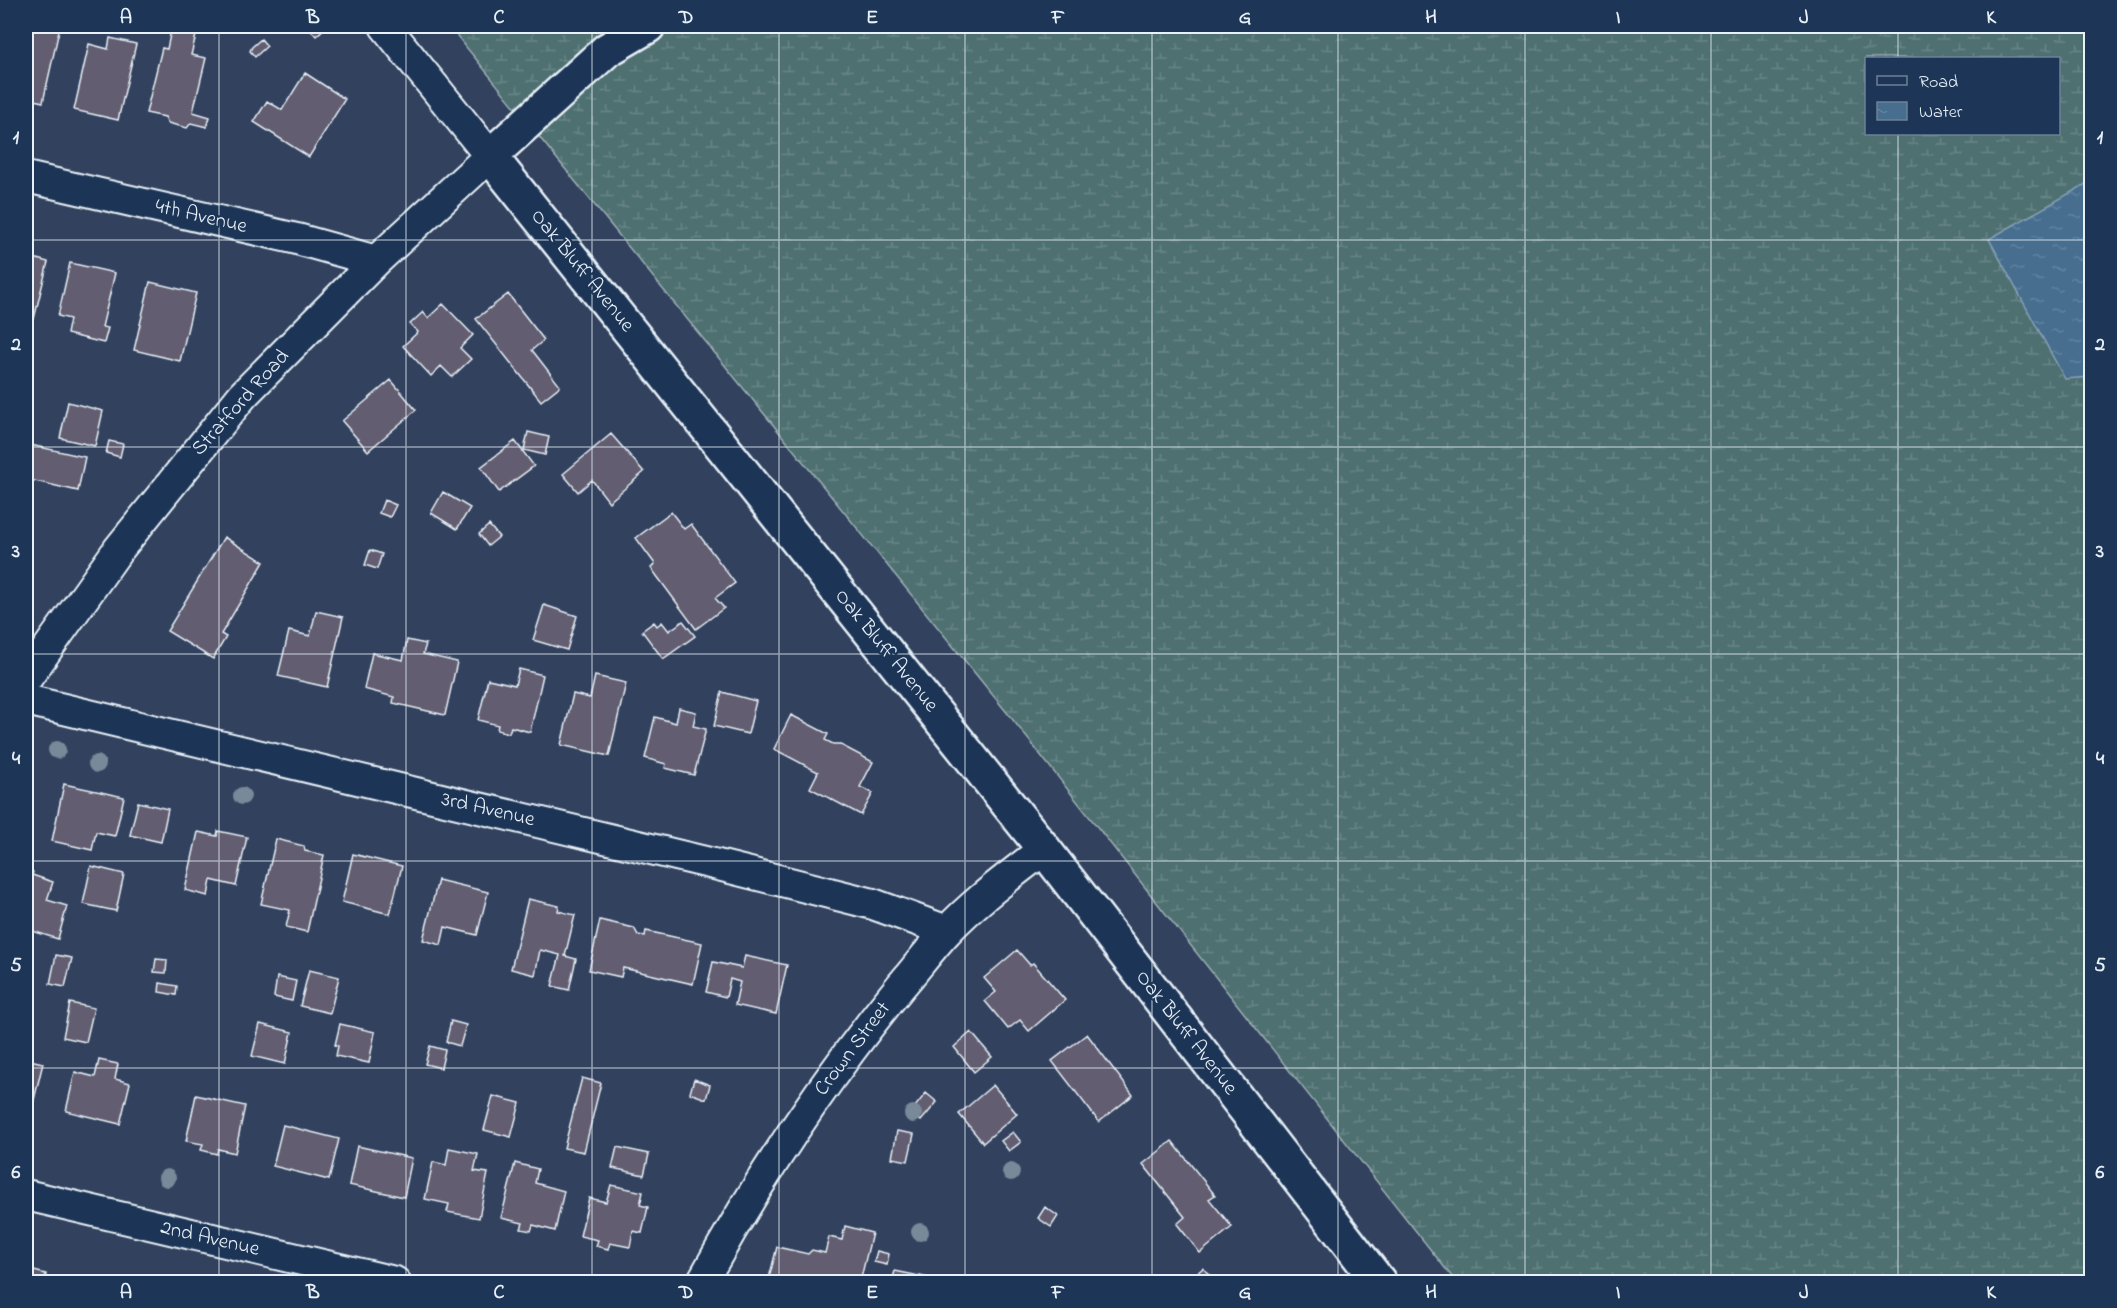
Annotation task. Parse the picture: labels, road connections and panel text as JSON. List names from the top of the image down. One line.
{"streets":{"main road":["Oak Bluff Avenue"],"street":["4th Avenue","Stratford Road","3rd Avenue","Crown Street","2nd Avenue"]},"crossings":[["4th Avenue","Stratford Road"],["Oak Bluff Avenue","Stratford Road"],["Oak Bluff Avenue","Crown Street"],["3rd Avenue","Crown Street"]],"legend":["Road","Water"],"grid":{"columns":["A","B","C","D","E","F","G","H","I","J","K"],"rows":["1","2","3","4","5","6"]}}
